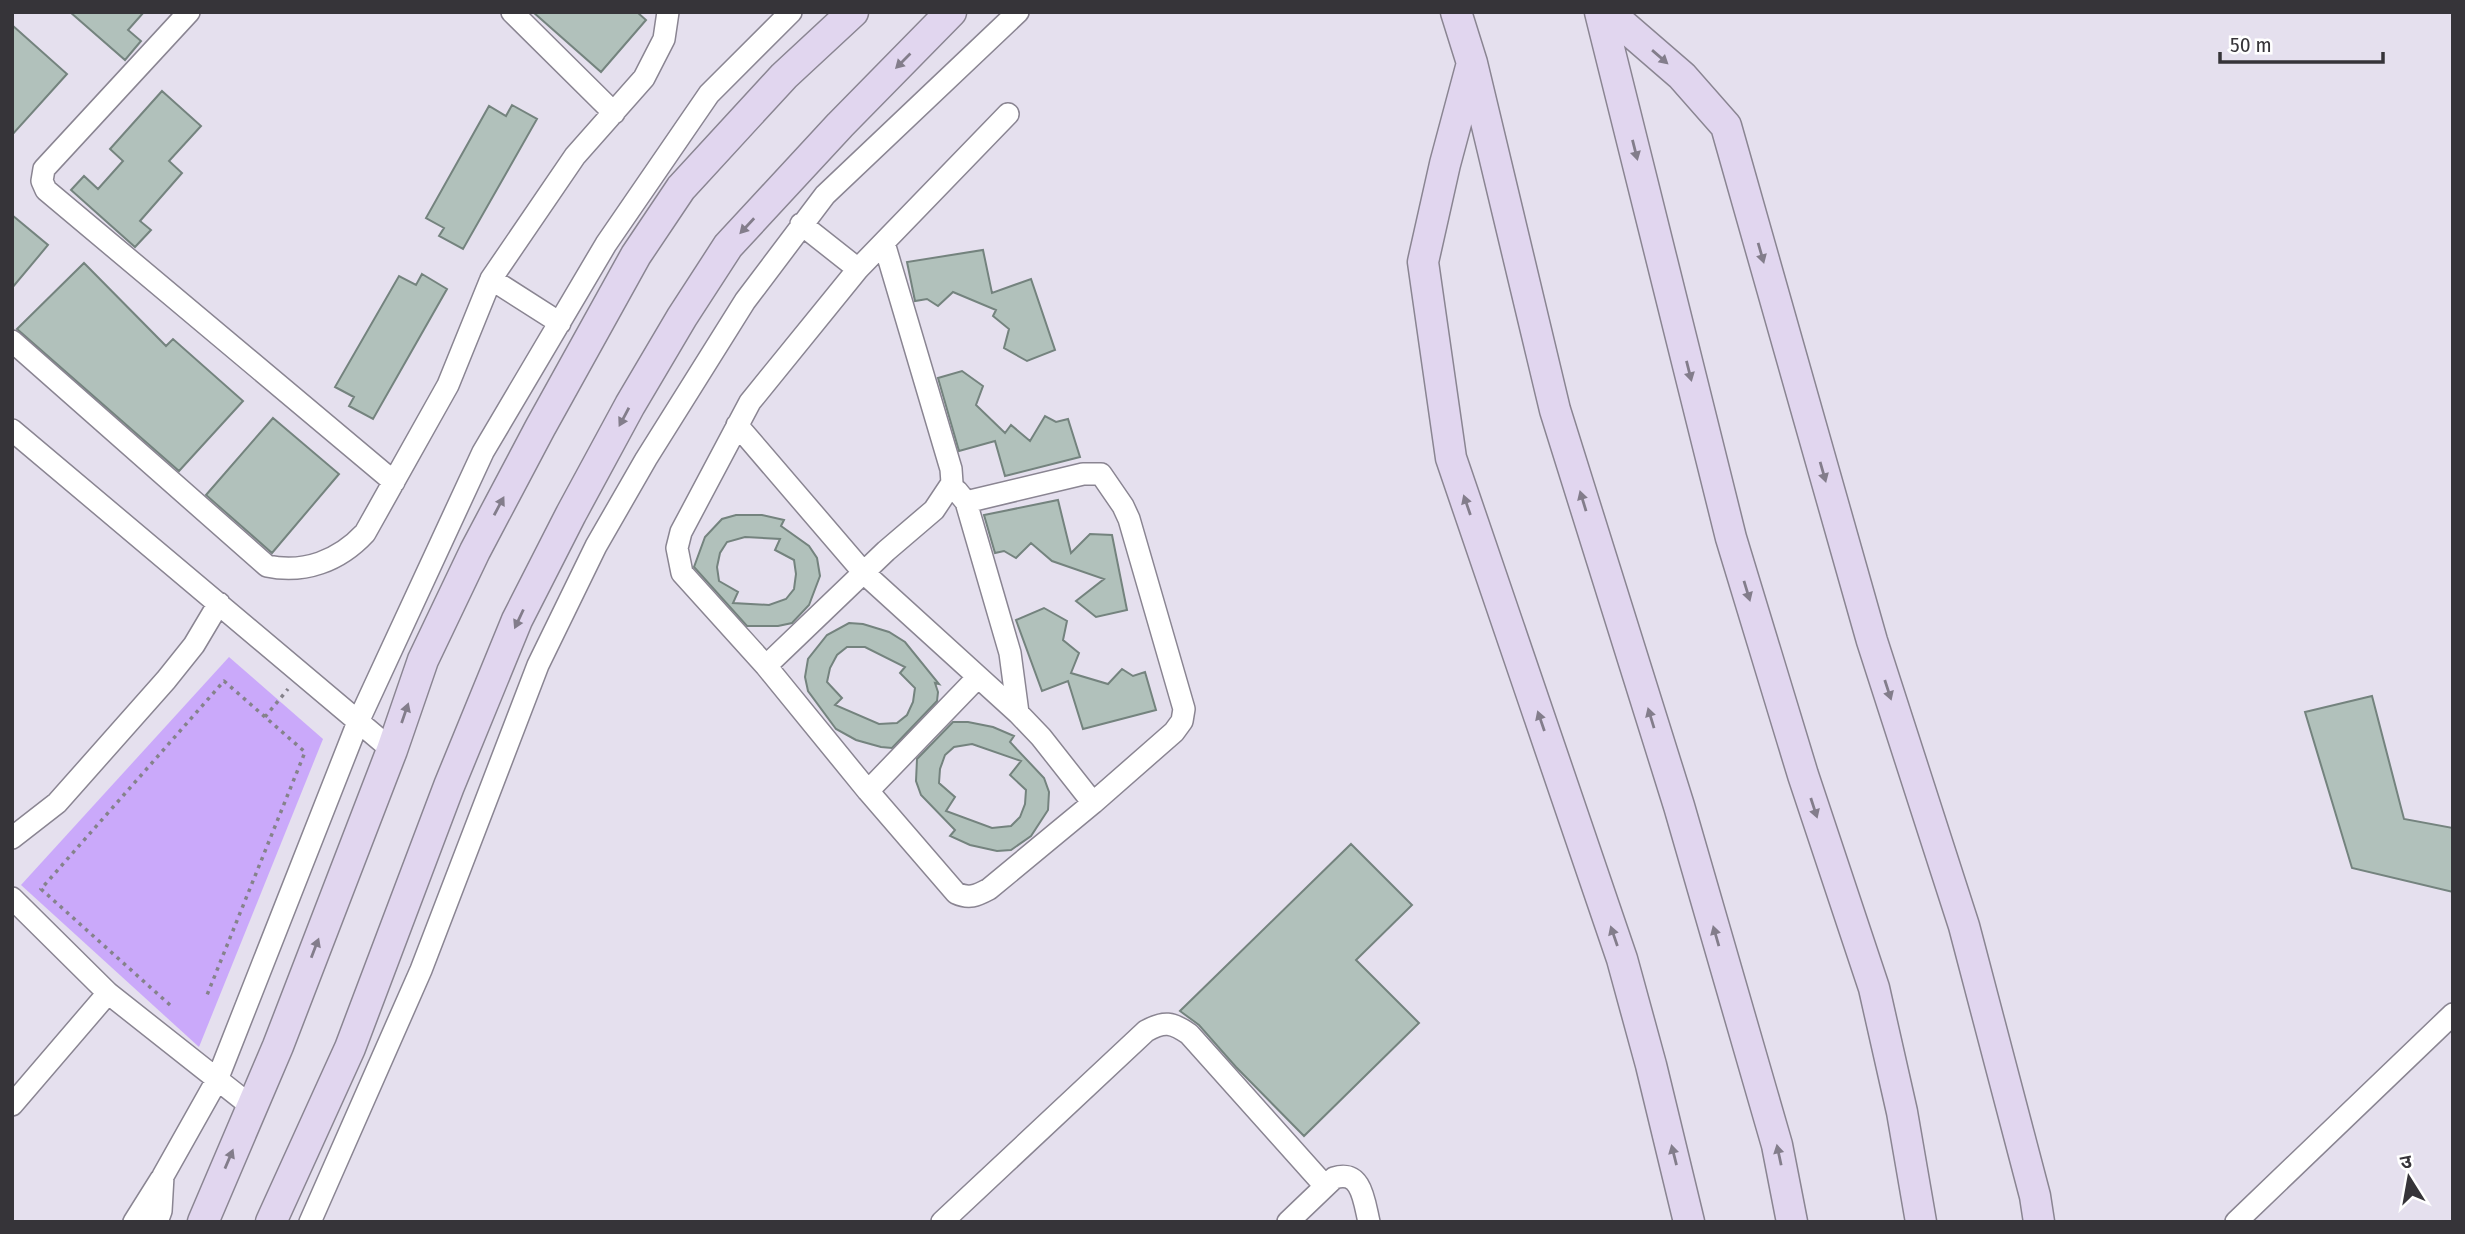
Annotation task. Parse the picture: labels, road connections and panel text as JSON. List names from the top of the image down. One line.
{"scale_bar":"50 m","north":"top"}
